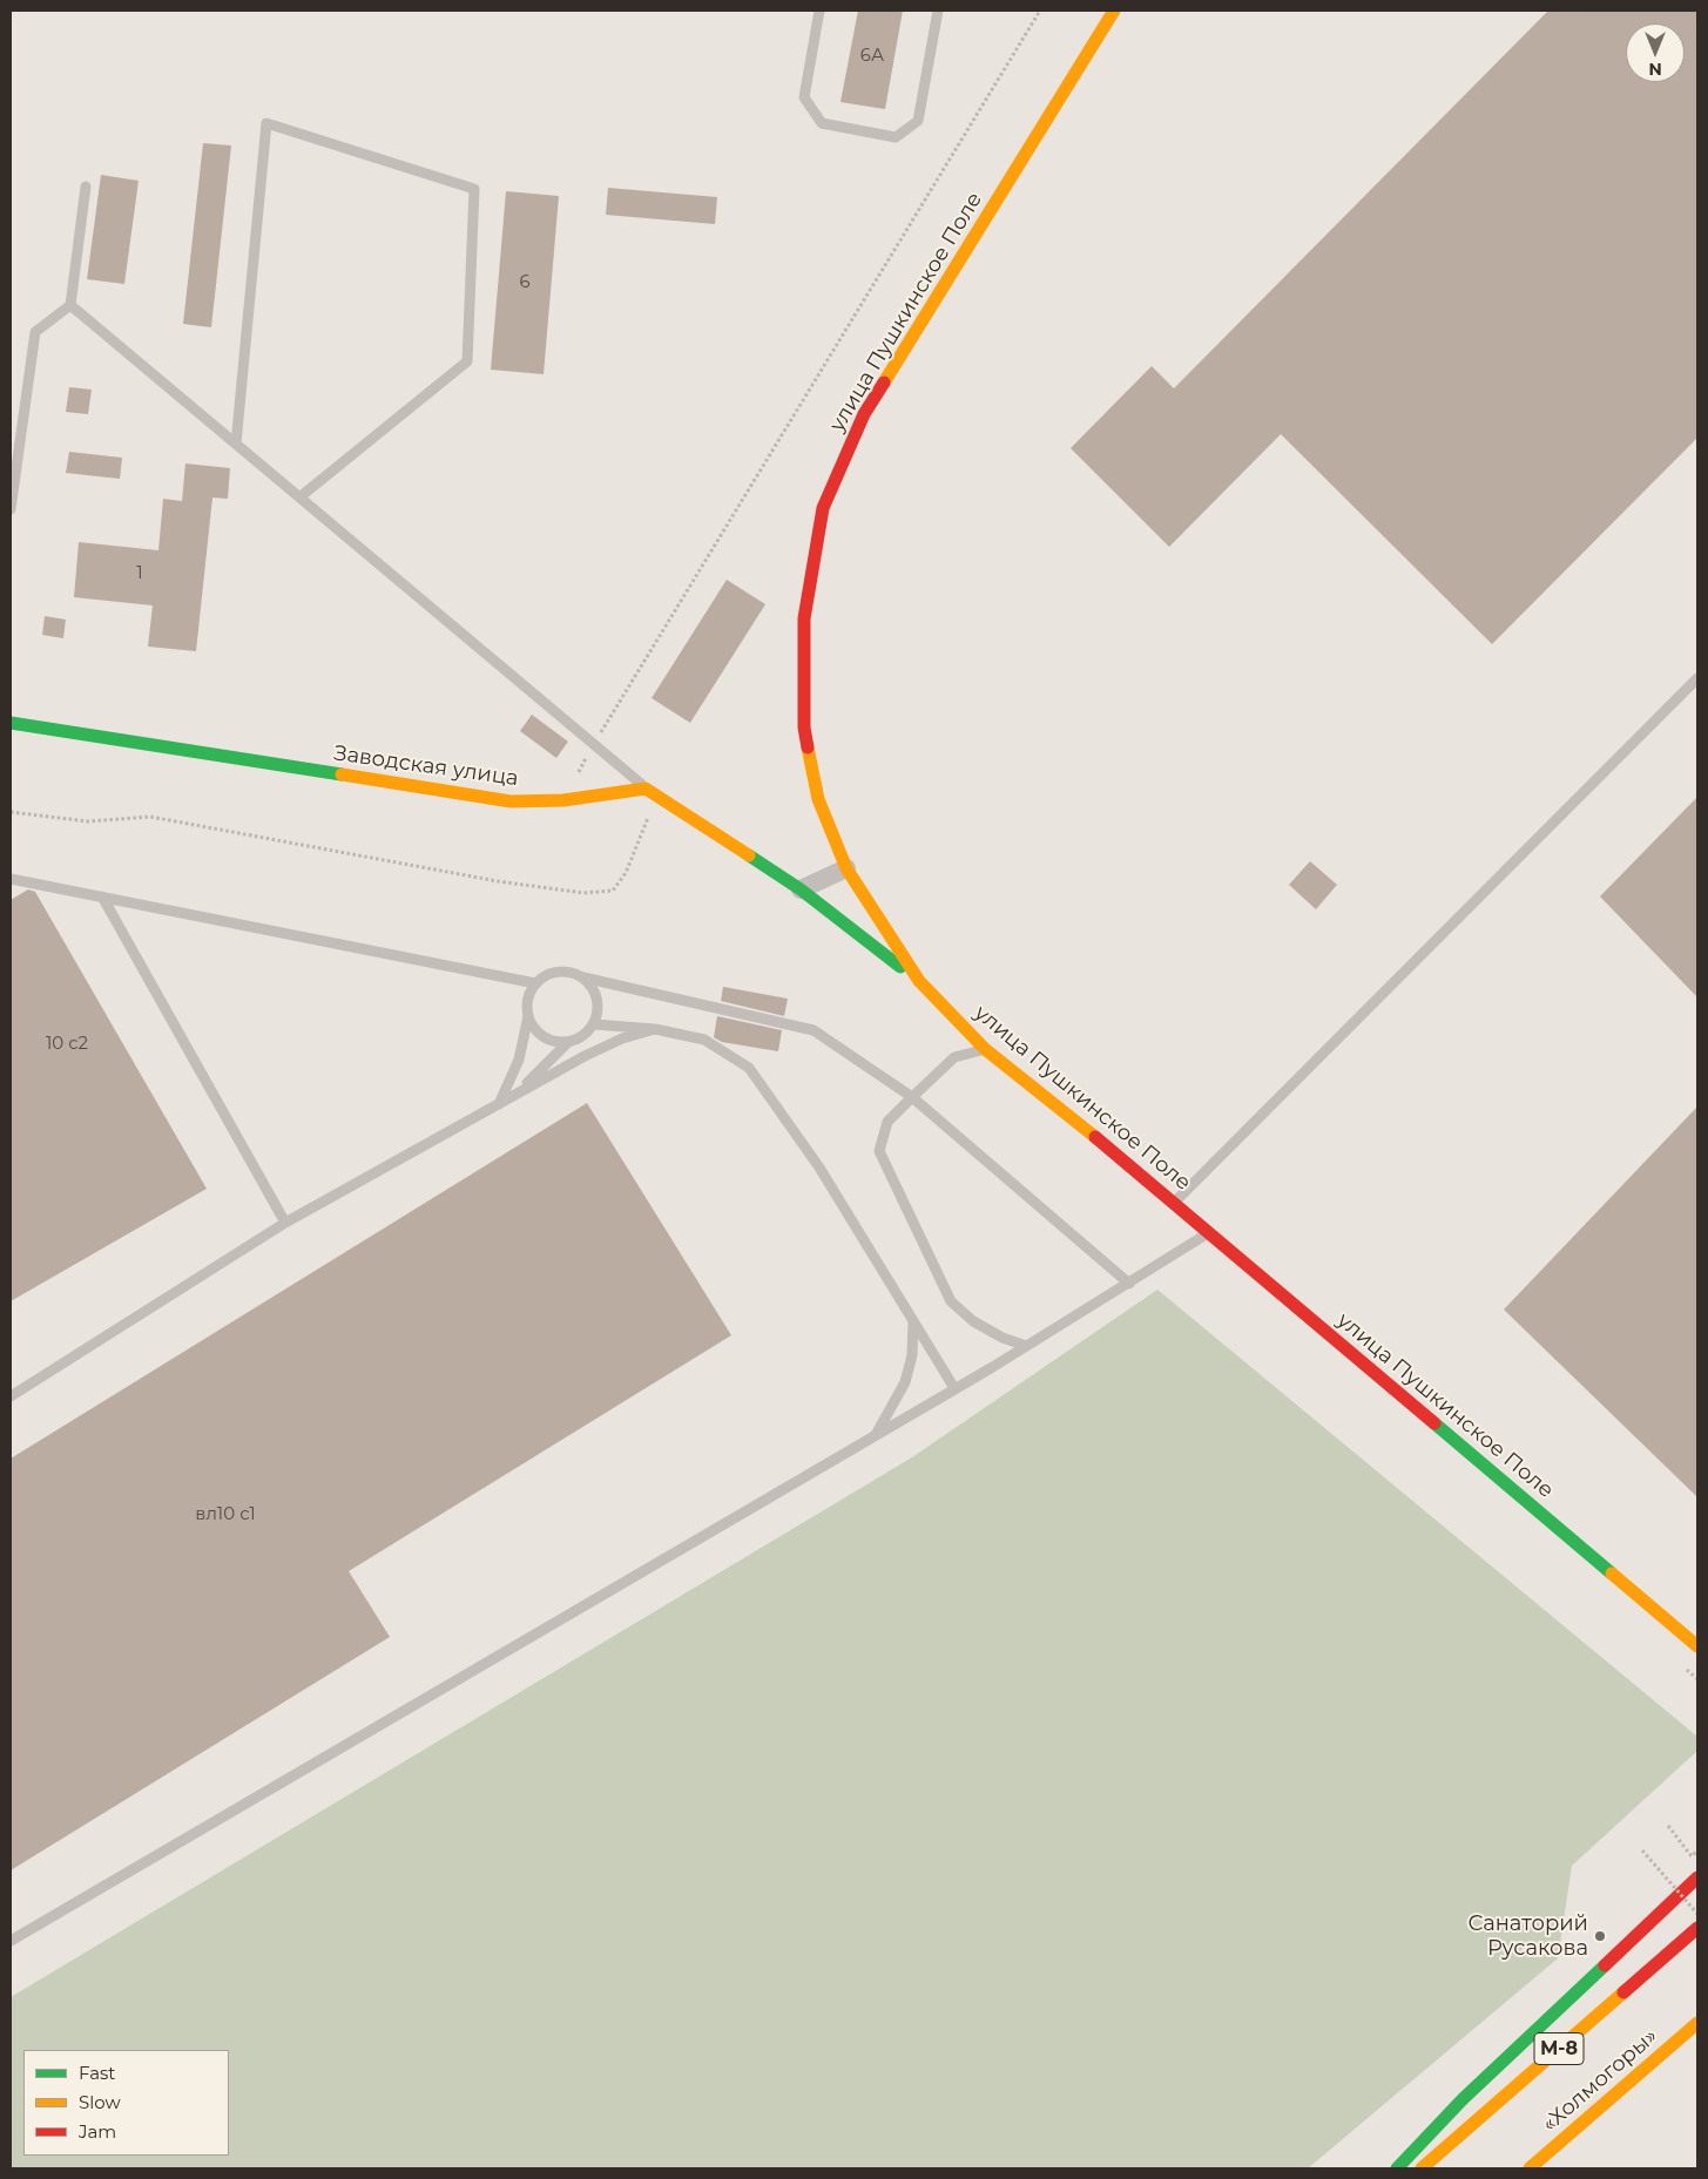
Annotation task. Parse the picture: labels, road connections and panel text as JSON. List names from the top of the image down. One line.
{"streets":{"main road":["улица Пушкинское Поле","Заводская улица","М-8","«Холмогоры»"]},"places":["Санаторий Русакова"],"house_numbers":["6А","6","1","10 с2","вл10 с1"],"legend":["Fast","Slow","Jam"],"north":"bottom"}
